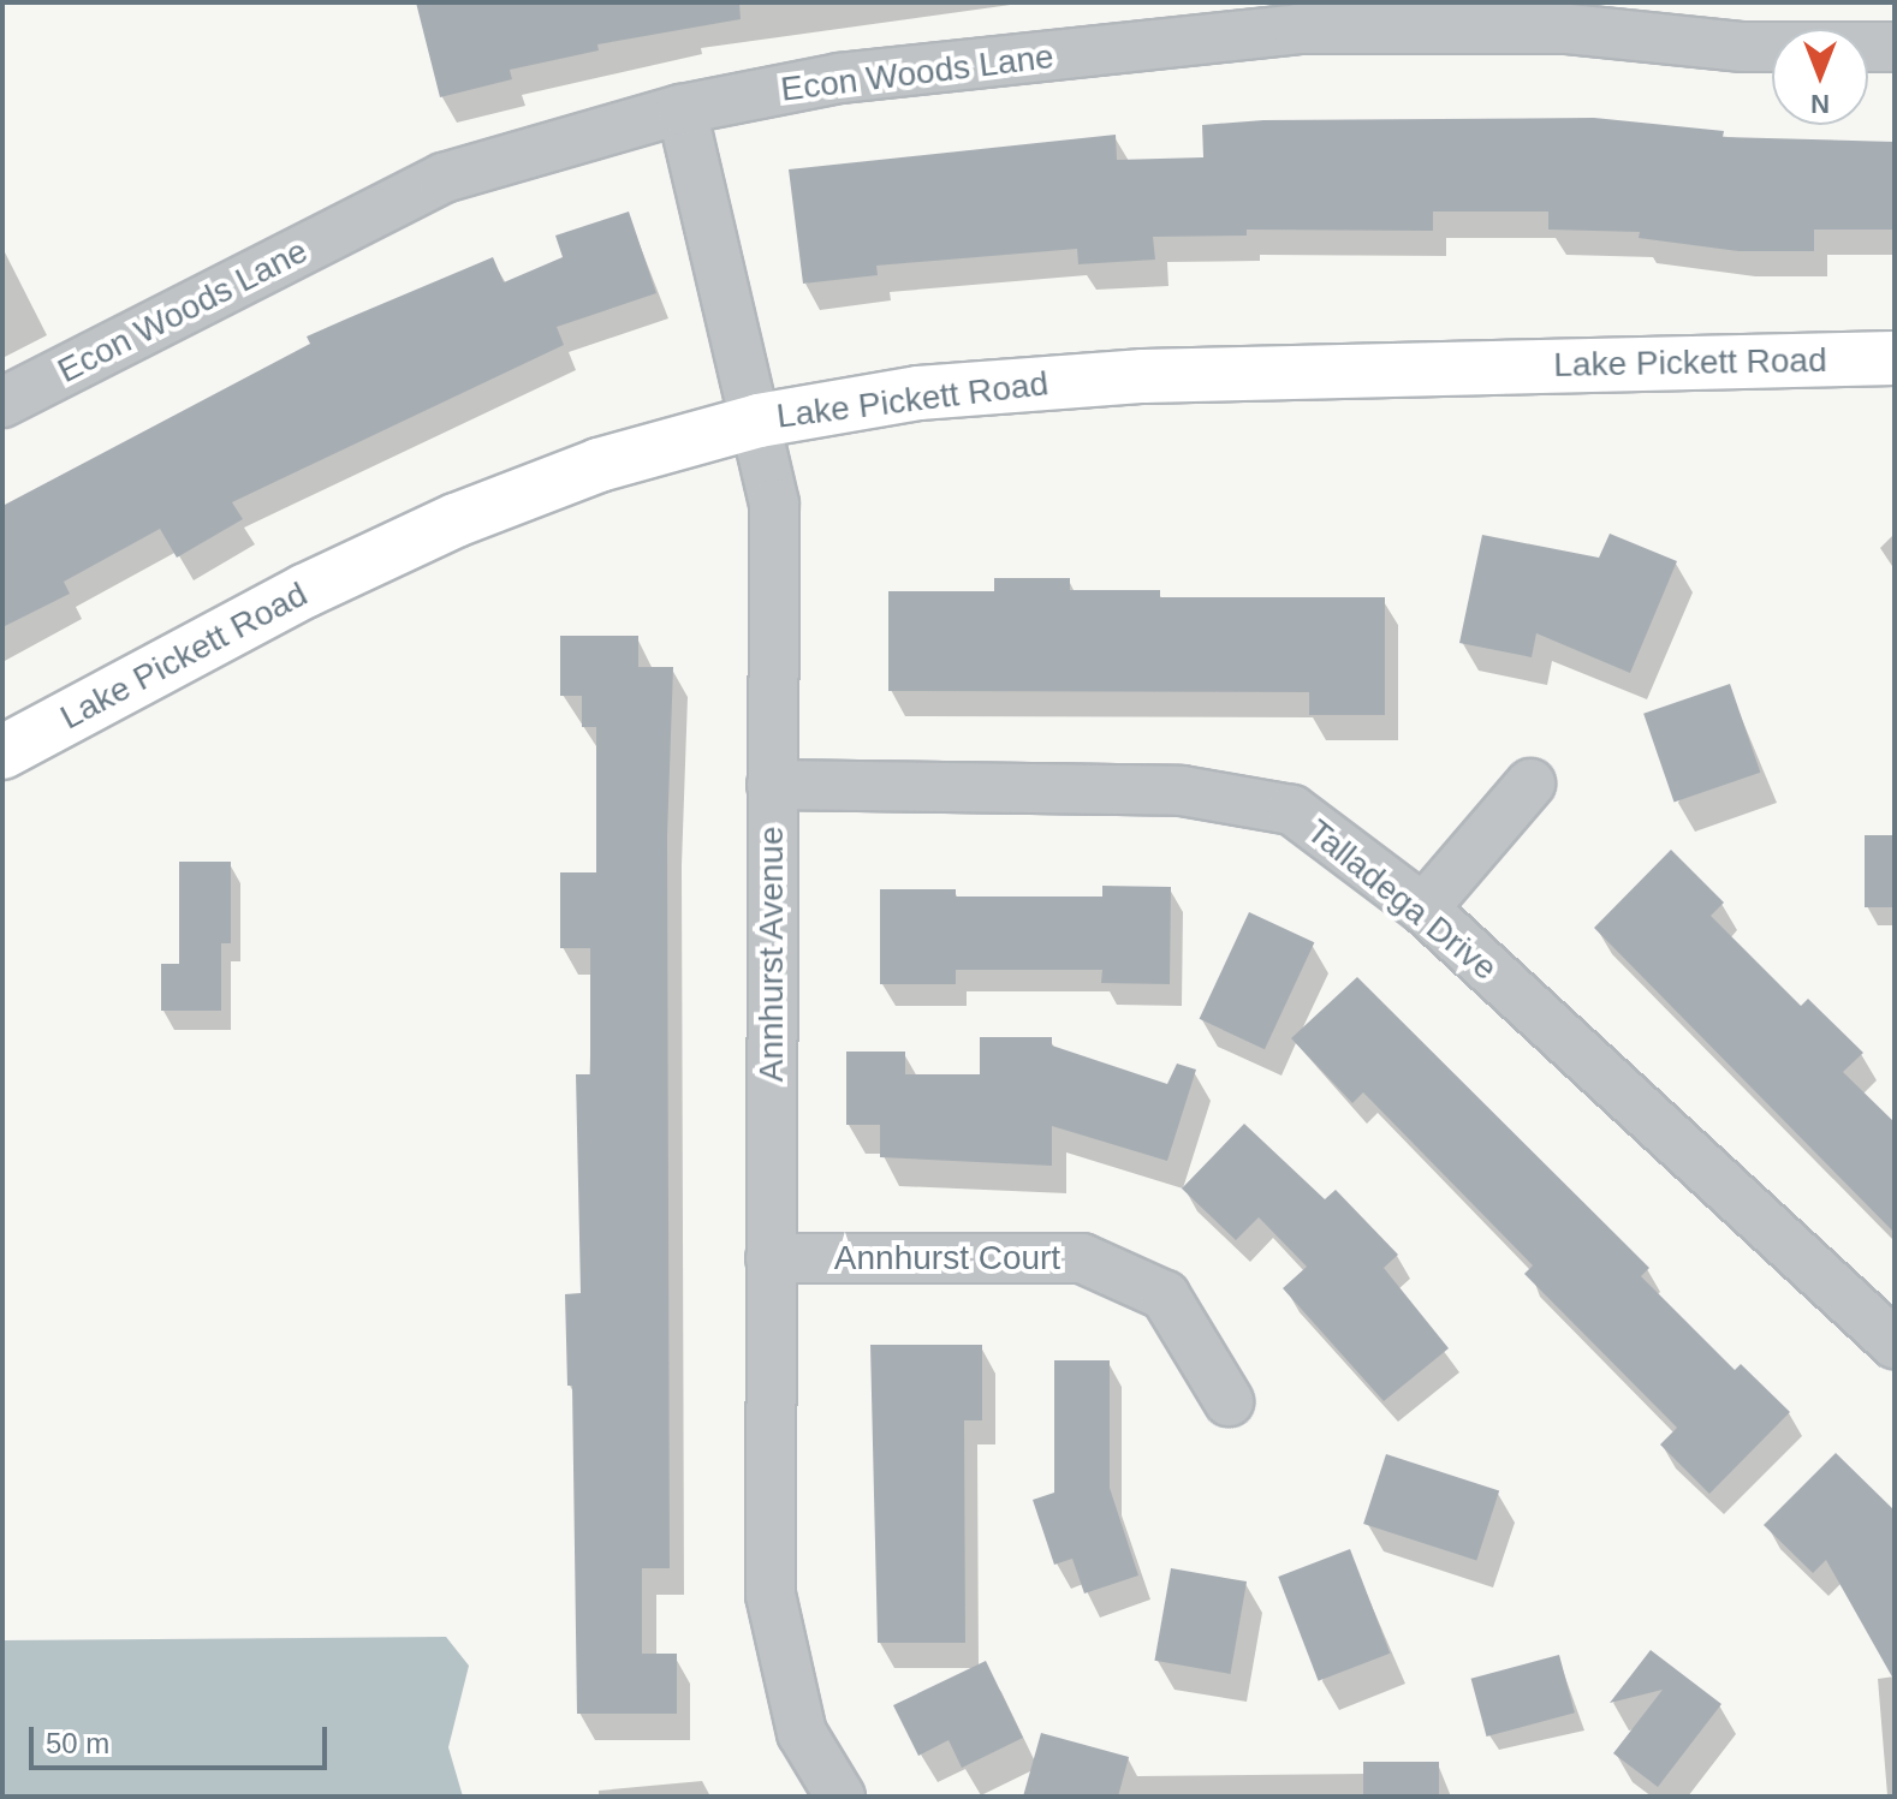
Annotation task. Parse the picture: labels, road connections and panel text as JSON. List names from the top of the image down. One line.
{"streets":{"main road":["Lake Pickett Road"],"street":["Econ Woods Lane","Talladega Drive","Annhurst Avenue","Annhurst Court"]},"crossings":[["Econ Woods Lane","Annhurst Avenue"],["Lake Pickett Road","Annhurst Avenue"],["Talladega Drive","Annhurst Avenue"],["Annhurst Avenue","Annhurst Court"]],"scale_bar":"50 m","north":"bottom"}
